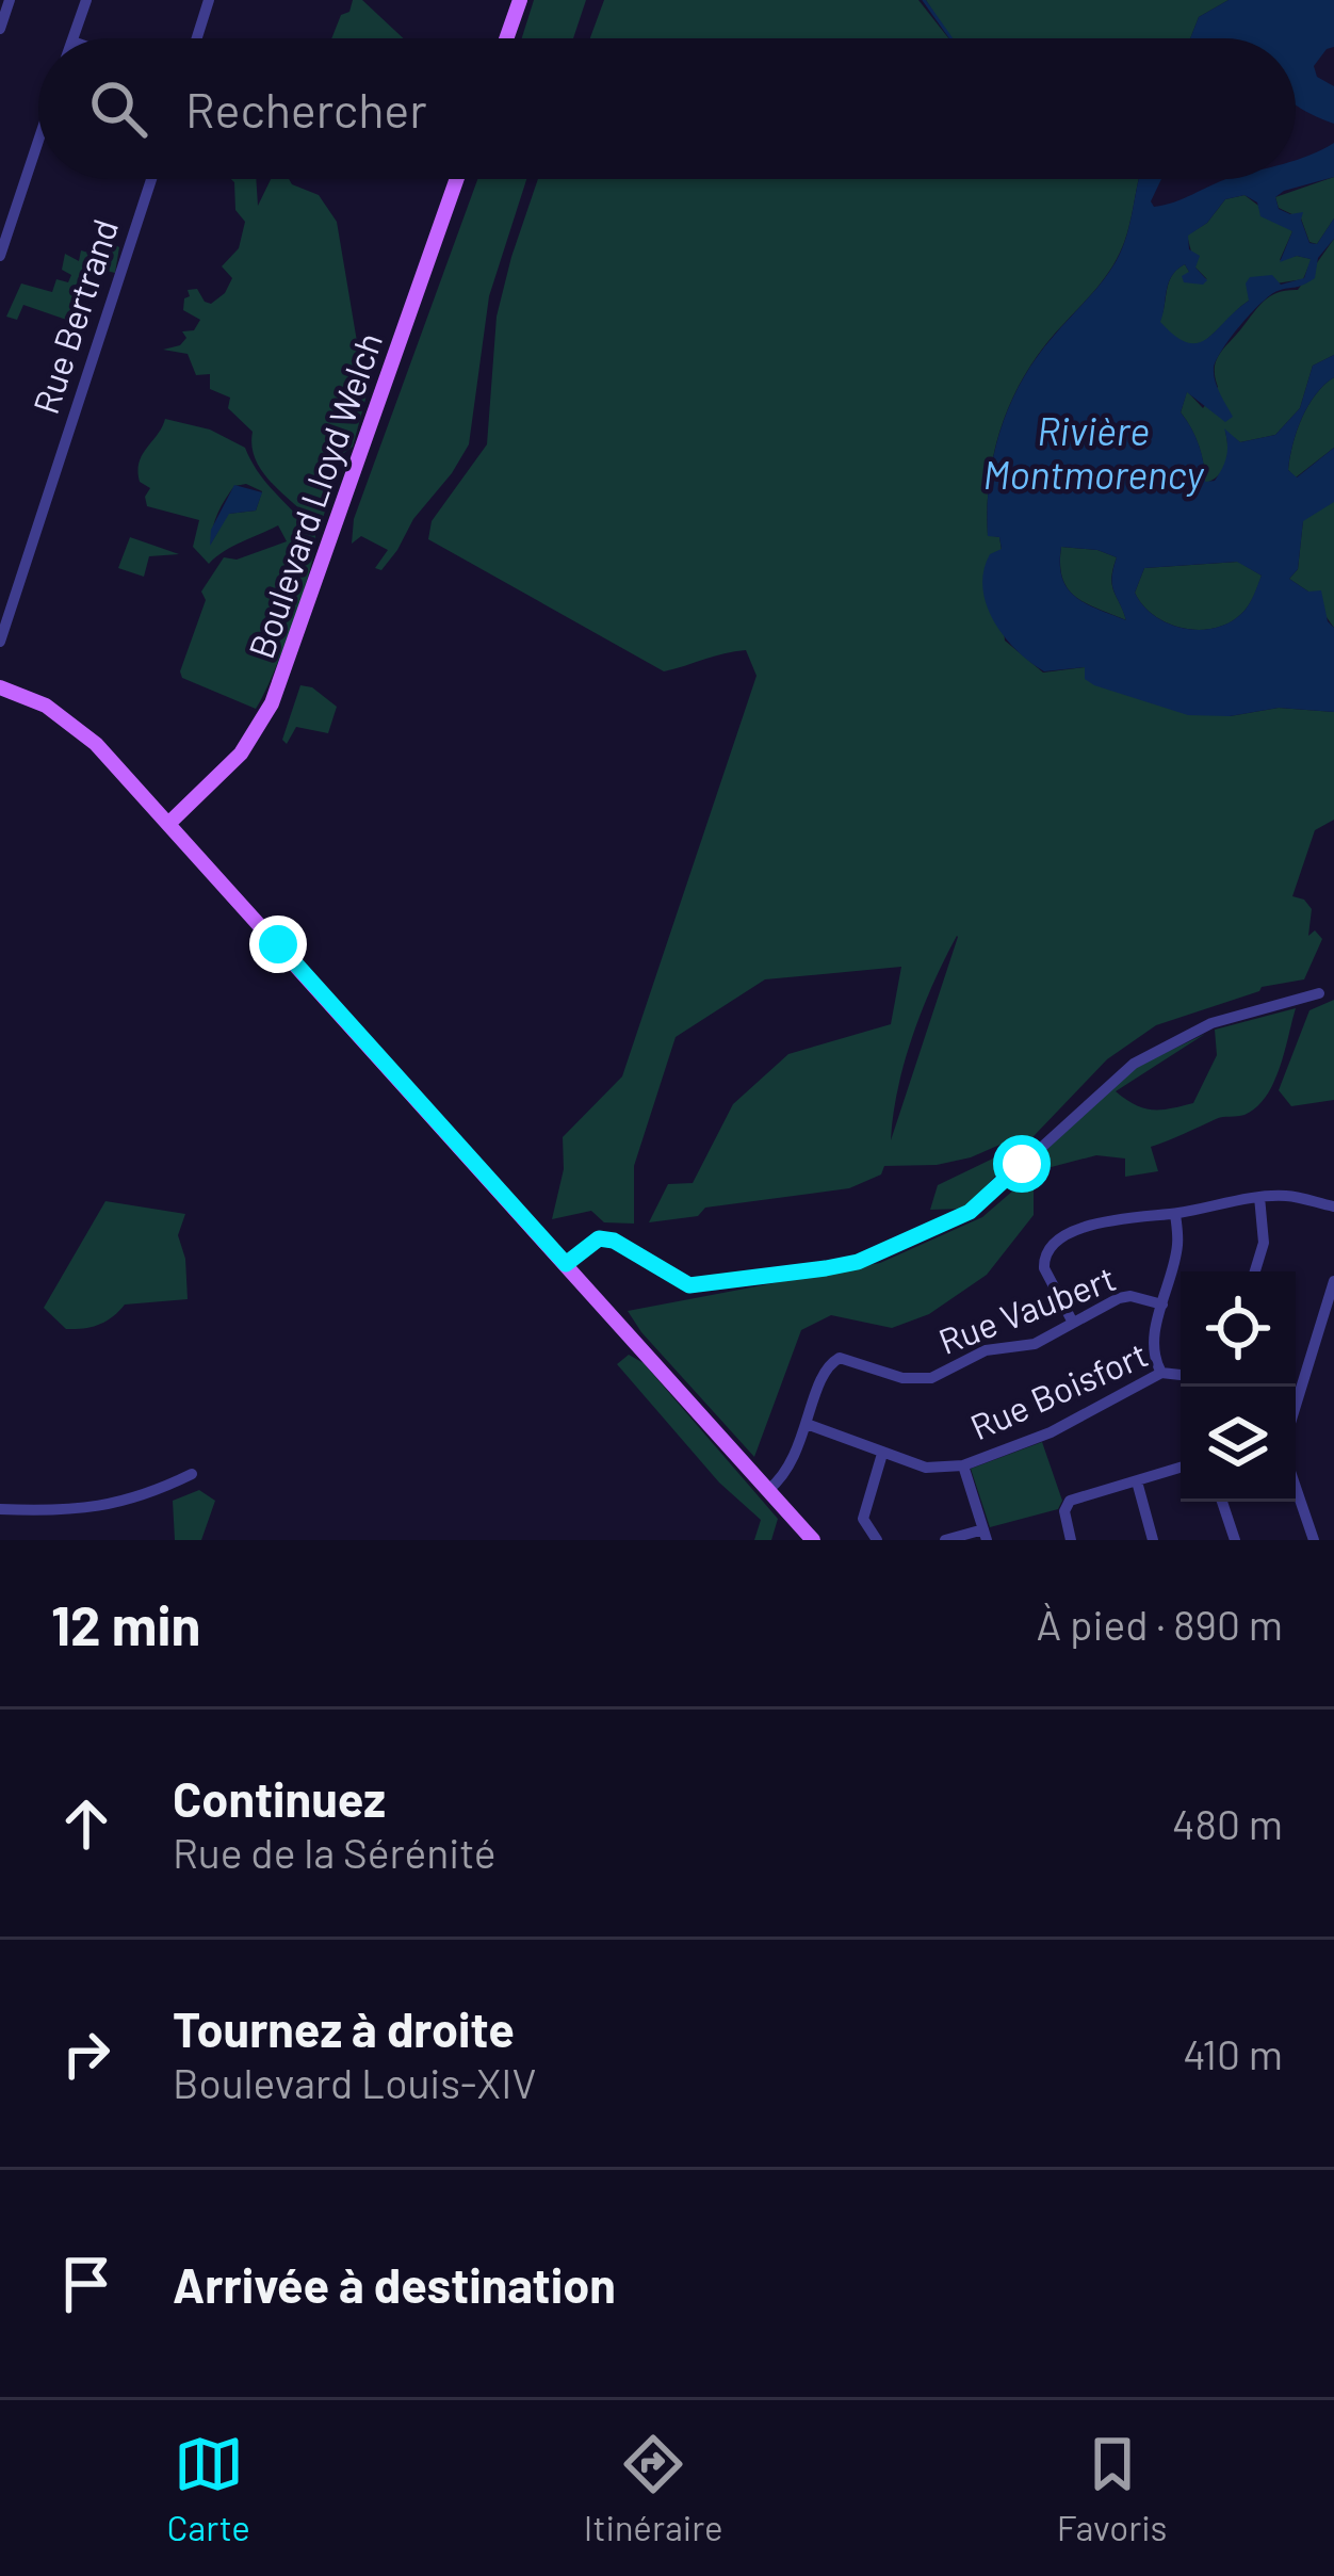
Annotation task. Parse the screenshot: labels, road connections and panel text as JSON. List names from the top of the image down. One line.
{"streets":{"main road":["Boulevard Lloyd Welch"],"street":["Rue Bertrand","Rue Vaubert","Rue Boisfort"]},"crossings":[["Rue Vaubert","Rue Boisfort"]],"water":["Rivière Montmorency"],"page":{"search":"Rechercher","heading":["12 min","À pied · 890 m"],"list":[["Continuez","Rue de la Sérénité","480 m"],["Tournez à droite","Boulevard Louis-XIV","410 m"],"Arrivée à destination"],"nav":["Carte","Itinéraire","Favoris"]}}
